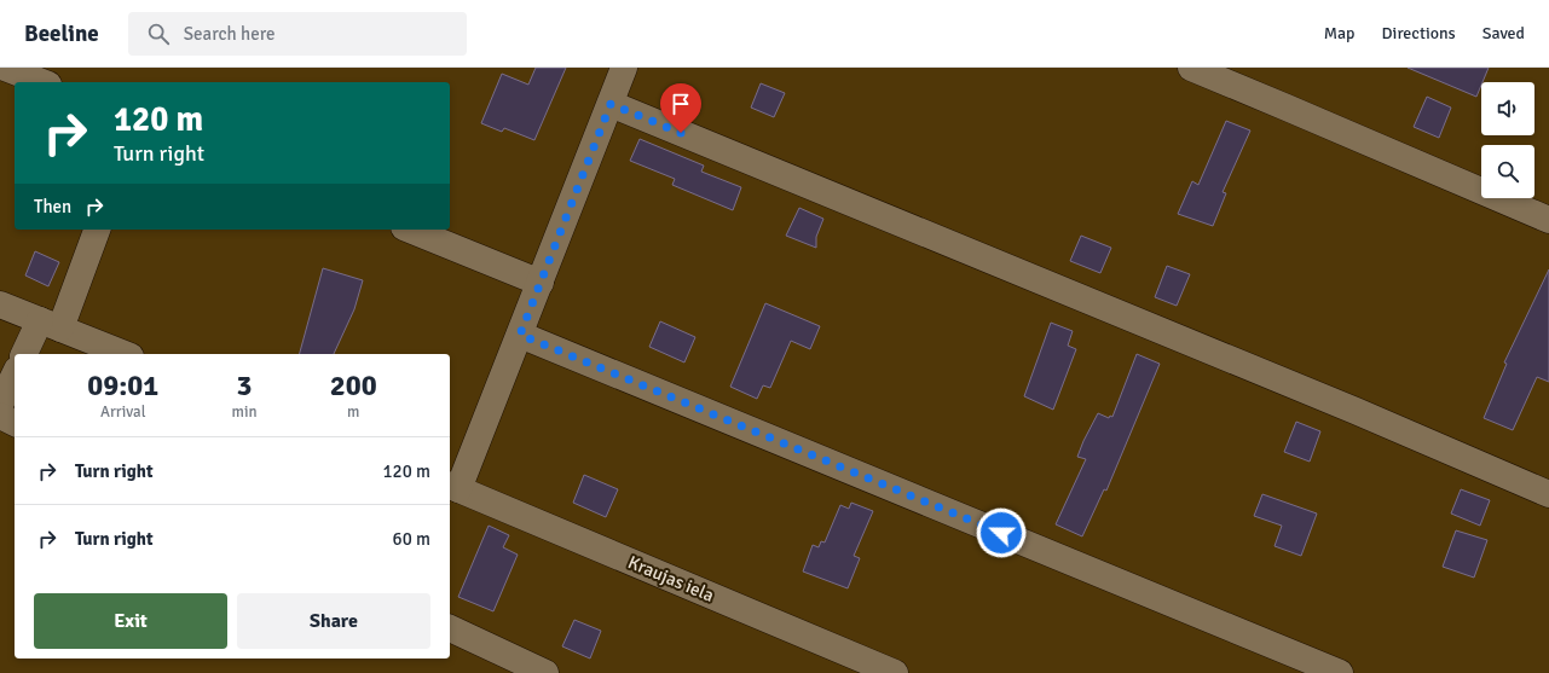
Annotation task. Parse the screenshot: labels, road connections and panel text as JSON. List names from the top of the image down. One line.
{"streets":{"street":["Kraujas iela"]},"page":{"header":"Beeline","search":"Search here","nav":["Map","Directions","Saved"],"turn":["120 m","Turn right"],"then":"Then","eta":["09:01","Arrival","3","min","200","m"],"list":[{"name":"Turn right","value":"120 m"},{"name":"Turn right","value":"60 m"}],"buttons":["Exit","Share"]}}
